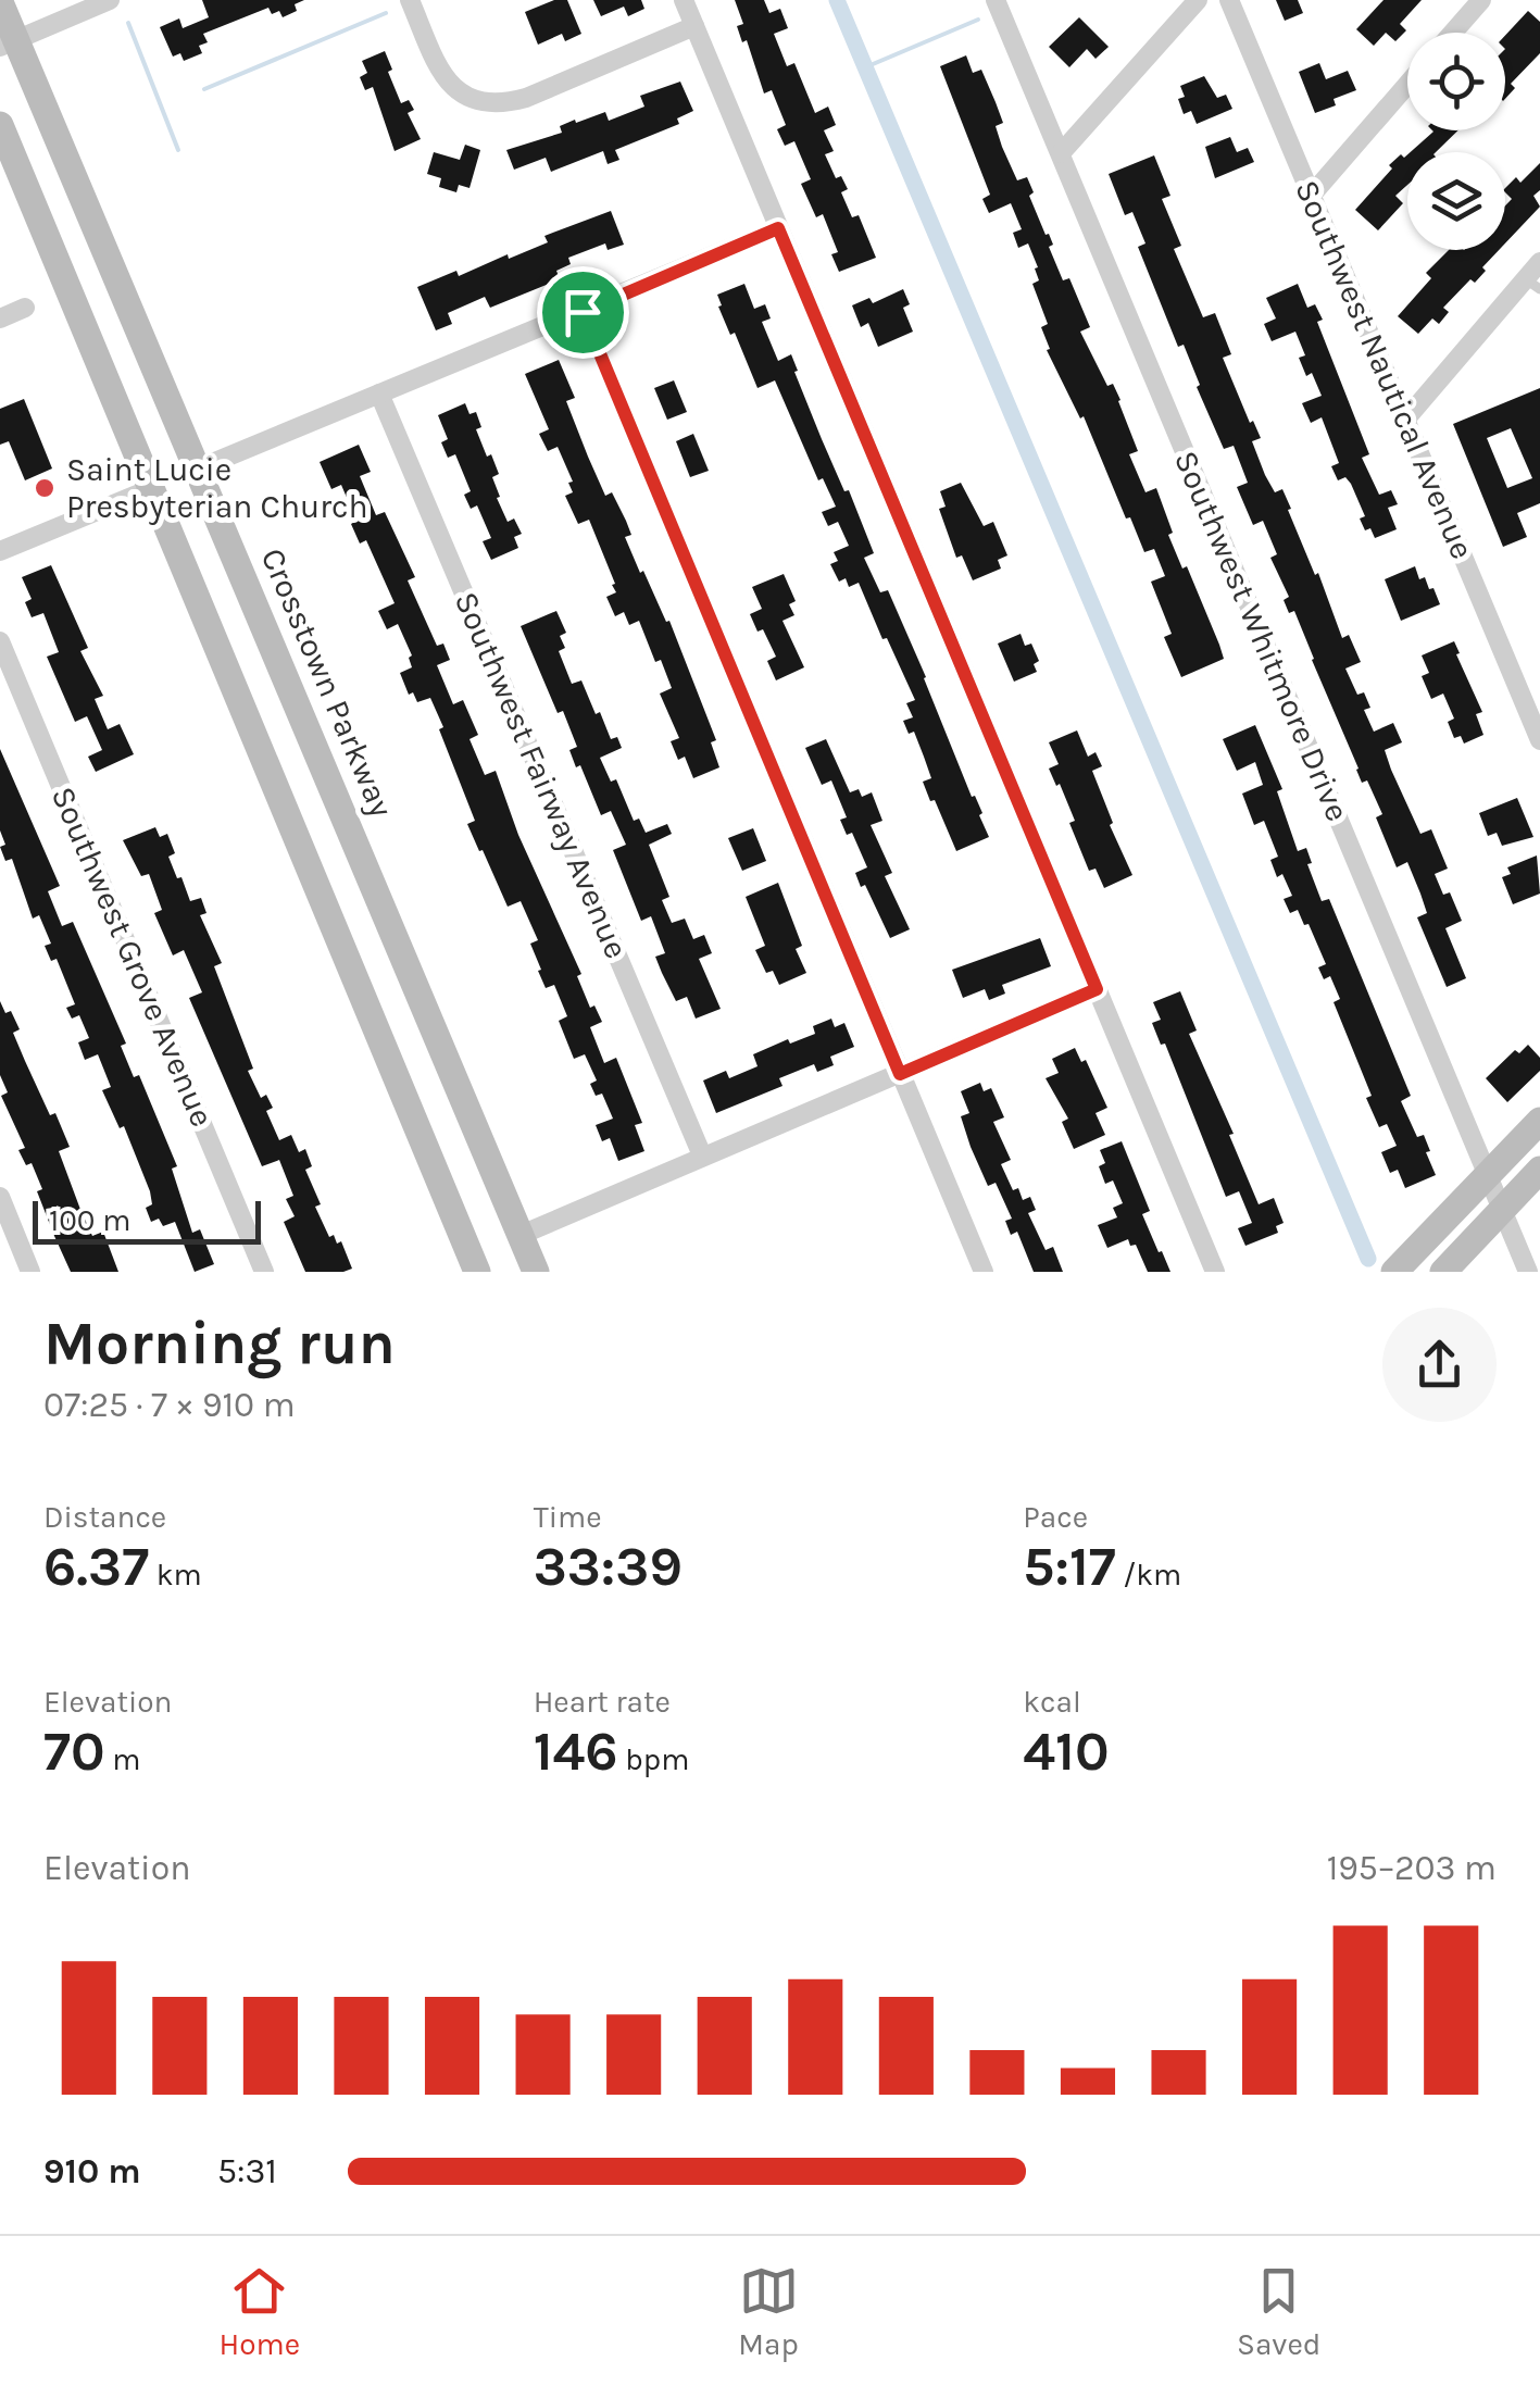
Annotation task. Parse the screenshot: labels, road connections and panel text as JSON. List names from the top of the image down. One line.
{"streets":{"main road":["Crosstown Parkway"],"street":["Southwest Nautical Avenue","Southwest Whitmore Drive","Southwest Fairway Avenue","Southwest Grove Avenue"]},"places":["Saint Lucie Presbyterian Church"],"scale_bar":"100 m","page":{"scale":"100 m","heading":["Morning run","07:25 · 7 × 910 m"],"stats":[["Distance","6.37 km"],["Time","33:39"],["Pace","5:17 /km"],["Elevation","70 m"],["Heart rate","146 bpm"],["kcal","410"]],"chart":["Elevation","195–203 m"],"list":[{"name":"910 m","note":"5:31"}],"tabs":["Home","Map","Saved"]}}
